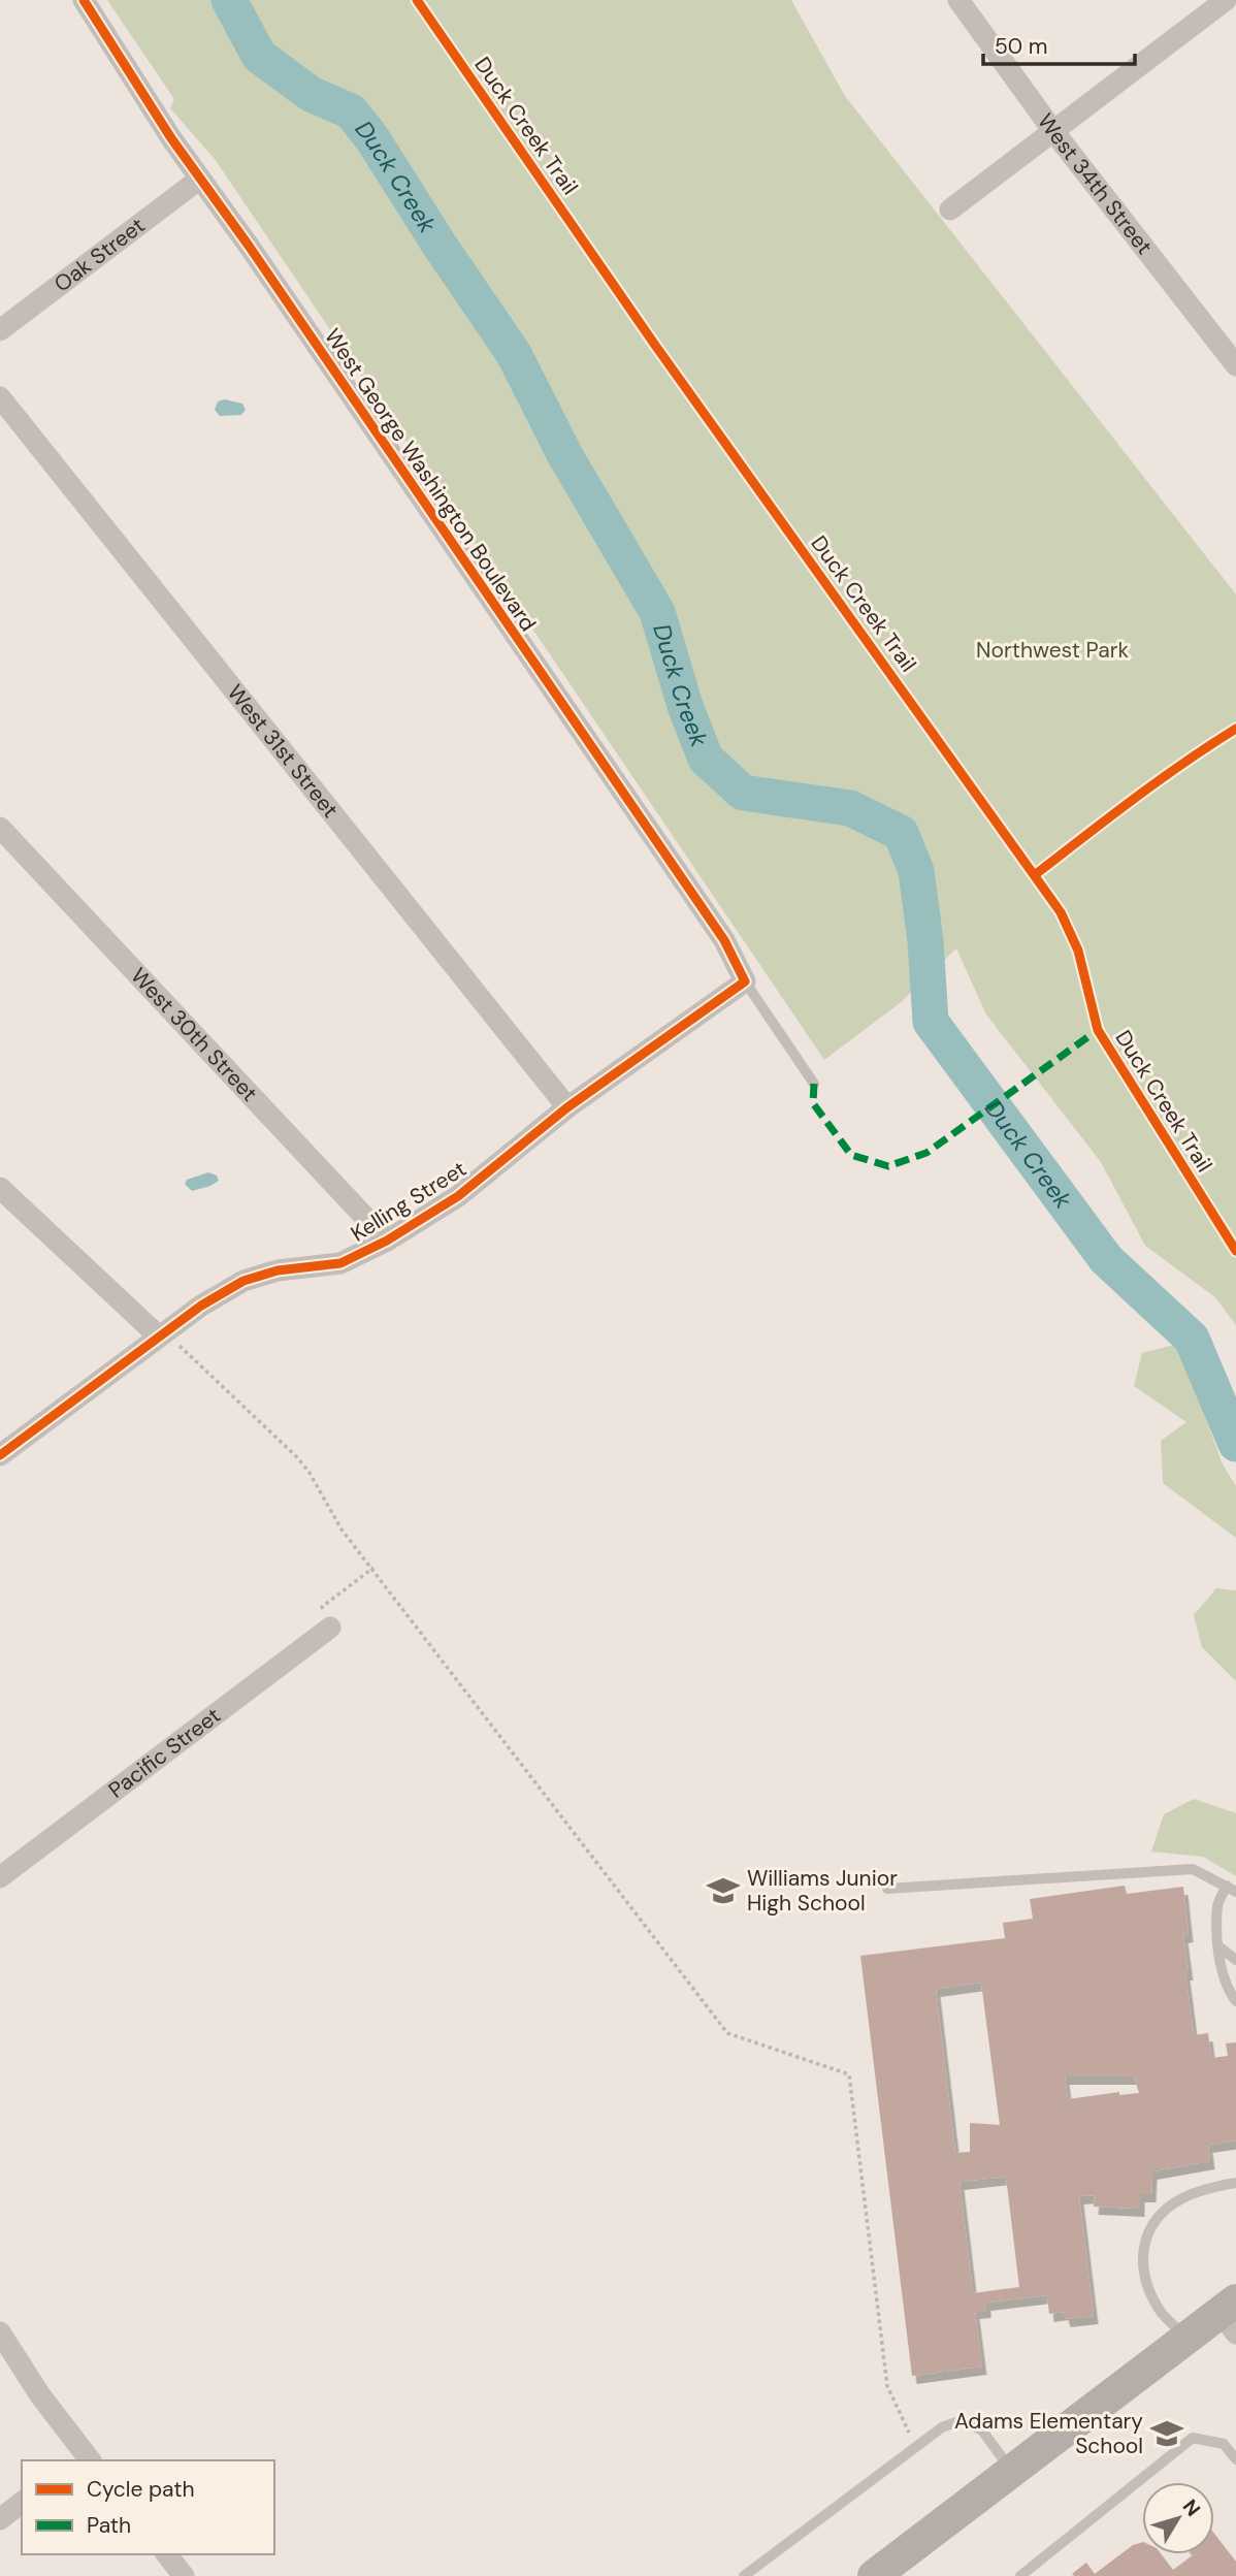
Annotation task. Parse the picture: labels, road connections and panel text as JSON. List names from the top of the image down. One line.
{"streets":{"street":["West 34th Street","Oak Street","West George Washington Boulevard","West 31st Street","West 30th Street","Kelling Street","Pacific Street"],"cycle path":["Duck Creek Trail"]},"crossings":[["Oak Street","West George Washington Boulevard"],["West George Washington Boulevard","Kelling Street"],["West 31st Street","Kelling Street"],["West 30th Street","Kelling Street"]],"water":["Duck Creek"],"parks":["Northwest Park"],"places":{"school or university":["Williams Junior High School","Adams Elementary School"]},"legend":["Cycle path","Path"],"scale_bar":"50 m","north":"top right"}
